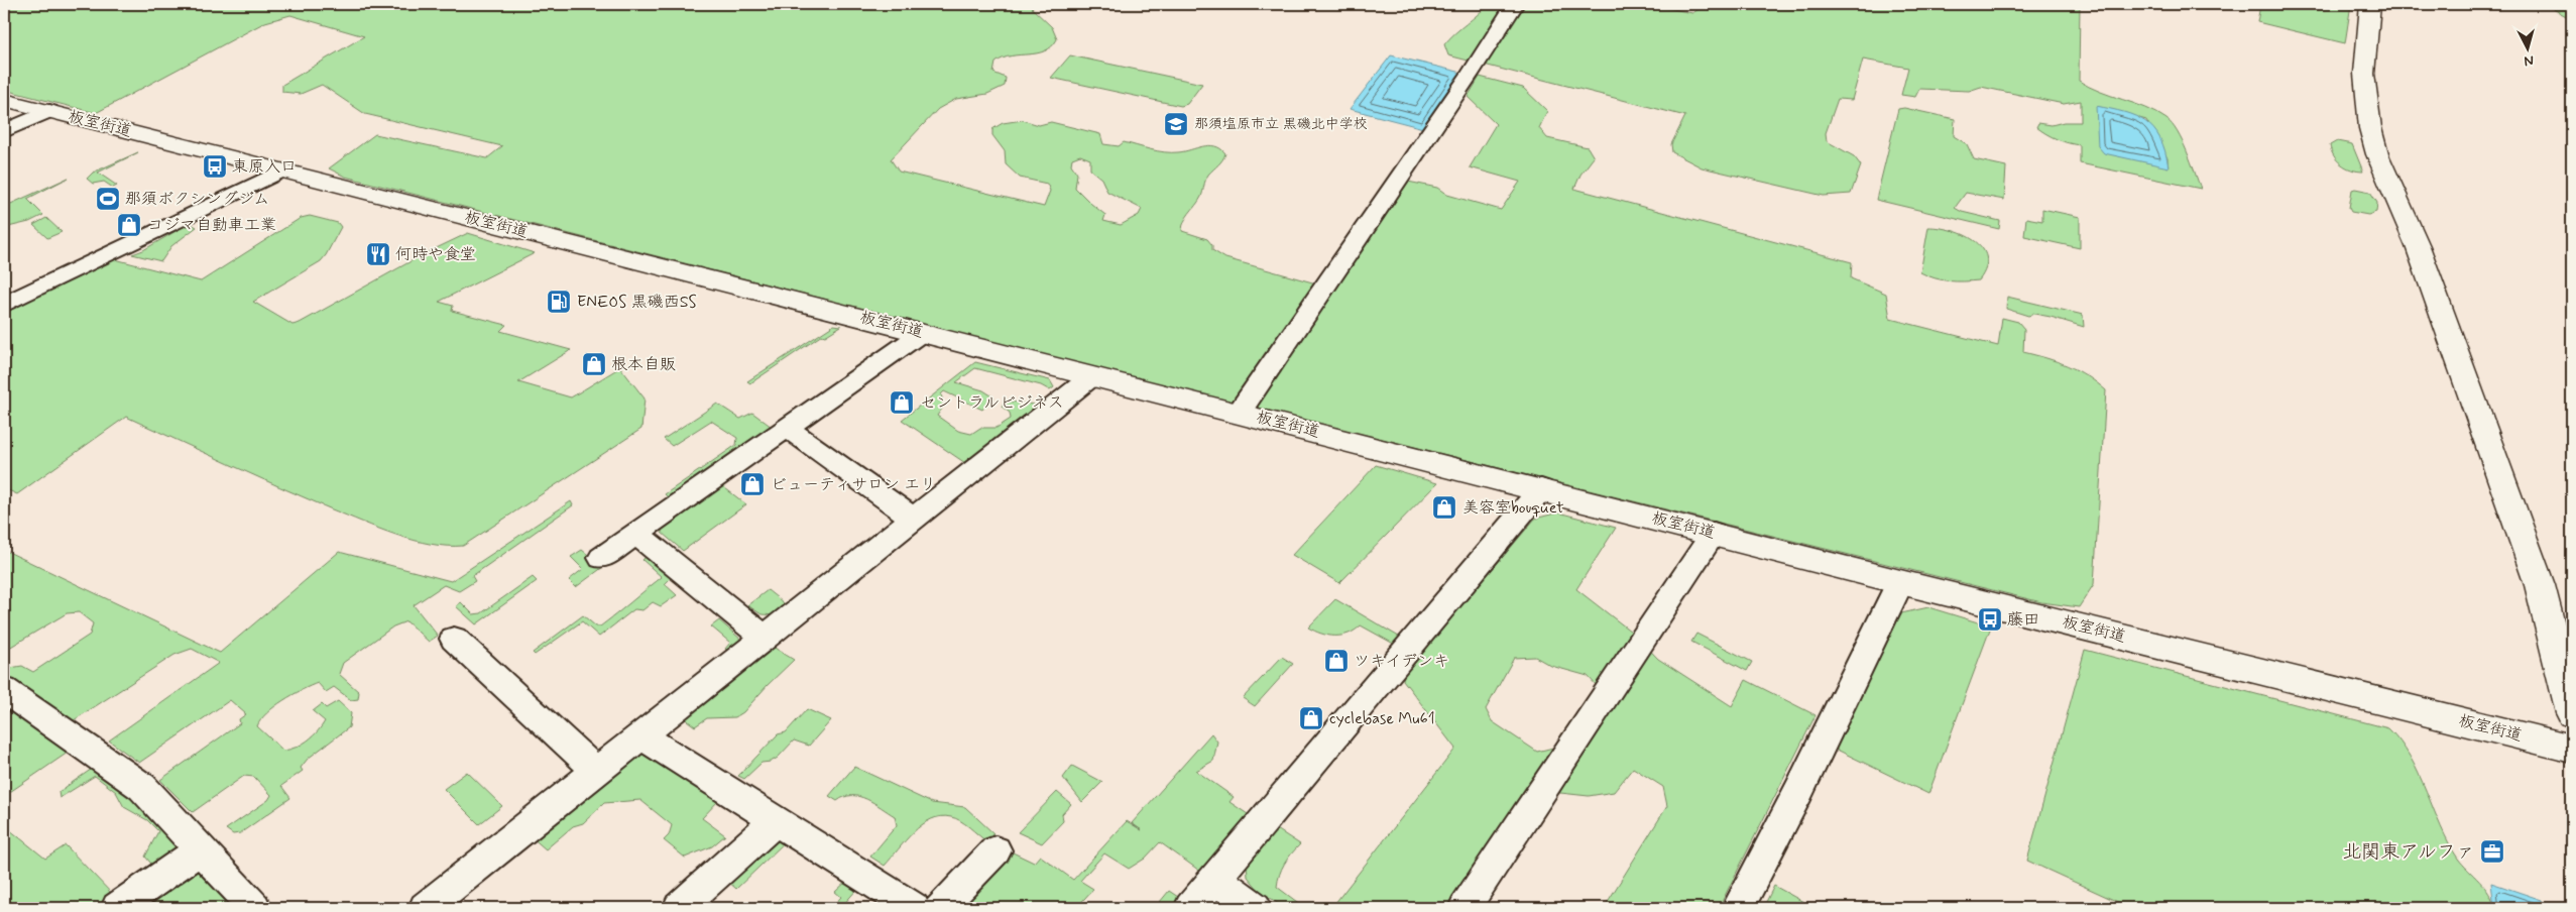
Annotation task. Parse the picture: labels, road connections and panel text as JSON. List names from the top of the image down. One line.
{"streets":{"main road":["板室街道"]},"places":{"school or university":["那須塩原市立 黒磯北中学校"],"bus stop":["東原入口","藤田"],"sports":["那須ボクシングジム"],"shop":["コジマ自動車工業","根本自販","セントラルビジネス","ビューティサロン エリ","美容室bouquet","ツキイデンキ","cyclebase Mu61"],"restaurant":["何時や食堂"],"fuel station":["ENEOS 黒磯西SS"],"office":["北関東アルファ"]},"north":"bottom"}
